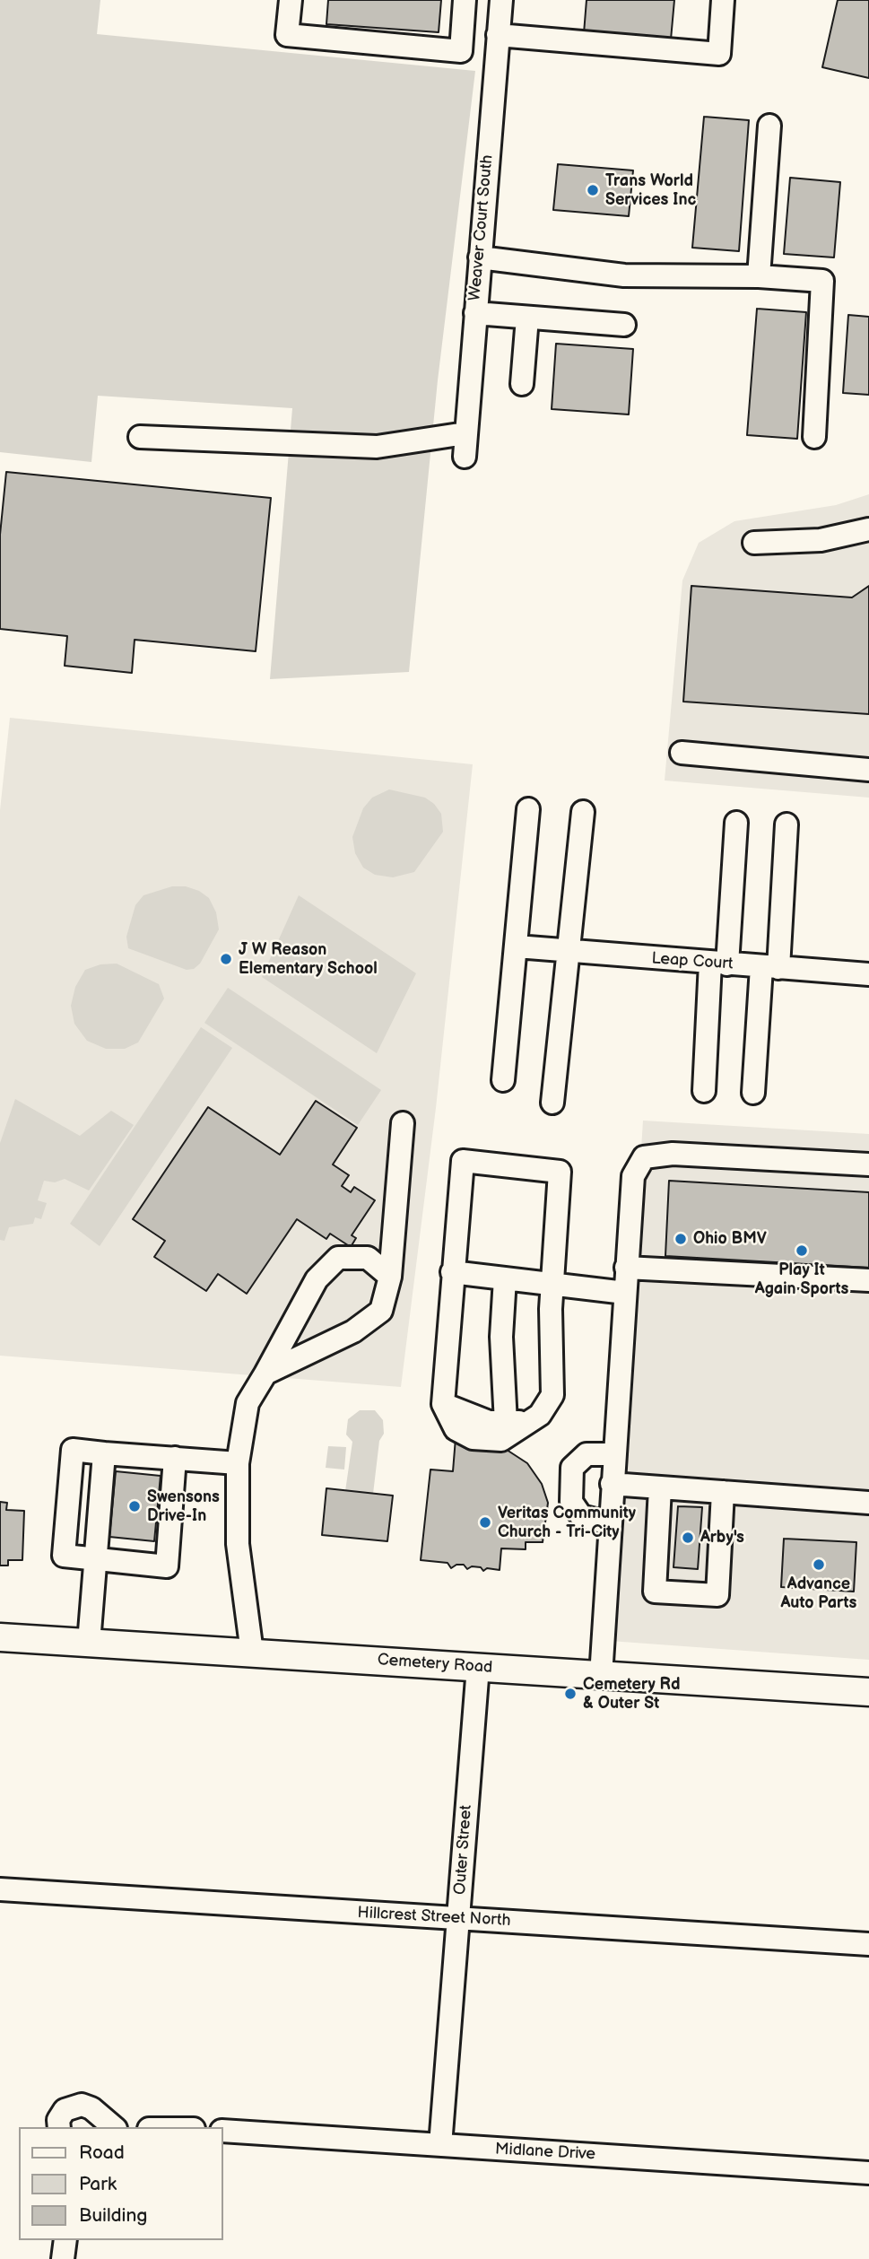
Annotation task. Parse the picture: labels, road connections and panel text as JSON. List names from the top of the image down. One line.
{"streets":{"main road":["Cemetery Road"],"street":["Weaver Court South","Leap Court","Outer Street","Hillcrest Street North","Midlane Drive"]},"crossings":[["Cemetery Road","Outer Street"],["Outer Street","Hillcrest Street North"],["Outer Street","Midlane Drive"]],"places":["Trans World Services Inc","J W Reason Elementary School","Ohio BMV","Play It Again Sports","Swensons Drive-In","Veritas Community Church - Tri-City","Arby's","Advance Auto Parts","Cemetery Rd & Outer St"],"legend":["Road","Park","Building"]}
